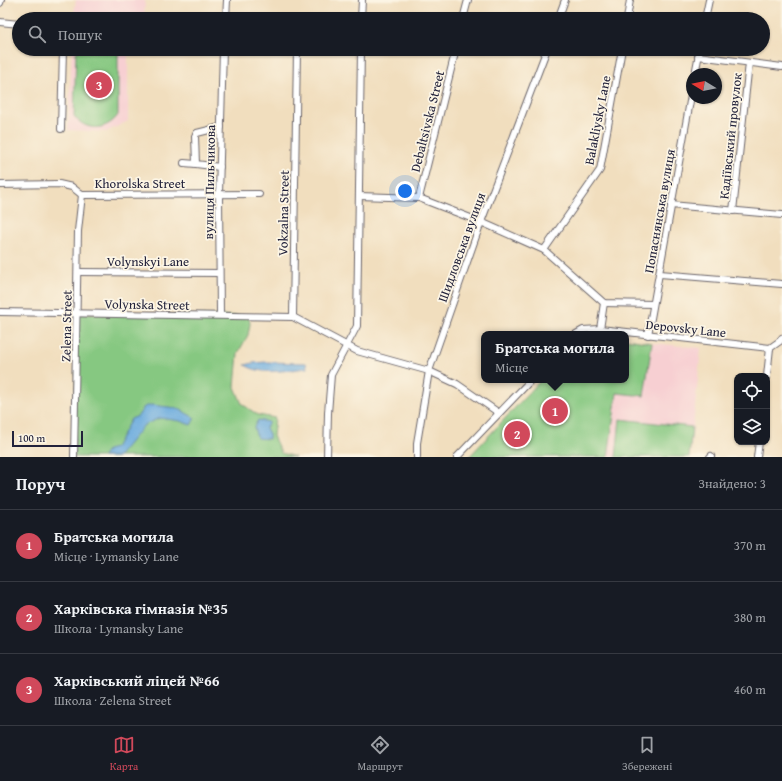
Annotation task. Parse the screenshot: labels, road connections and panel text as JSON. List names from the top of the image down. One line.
{"streets":{"street":["Balakliysky Lane","Debaltsivska Street","Кадіївський провулок","вулиця Пильчикова","Khorolska Street","Попаснянська вулиця","Vokzalna Street","Шидловська вулиця","Volynskyi Lane","Volynska Street","Zelena Street","Depovsky Lane"]},"crossings":[["вулиця Пильчикова","Khorolska Street"],["вулиця Пильчикова","Volynskyi Lane"],["вулиця Пильчикова","Volynska Street"],["Khorolska Street","Zelena Street"],["Попаснянська вулиця","Depovsky Lane"],["Vokzalna Street","Volynska Street"],["Volynskyi Lane","Zelena Street"],["Volynska Street","Zelena Street"]],"scale_bar":"100 m","north":"left","page":{"search":"Пошук","pins":["3","1","2"],"popup":["Братська могила","Місце"],"scale":"100 m","heading":["Поруч","Знайдено: 3"],"list":[{"mark":"1","name":"Братська могила","note":"Місце · Lymansky Lane","value":"370 m"},{"mark":"2","name":"Харківська гімназія №35","note":"Школа · Lymansky Lane","value":"380 m"},{"mark":"3","name":"Харківський ліцей №66","note":"Школа · Zelena Street","value":"460 m"}],"nav":["Карта","Маршрут","Збережені"]}}
